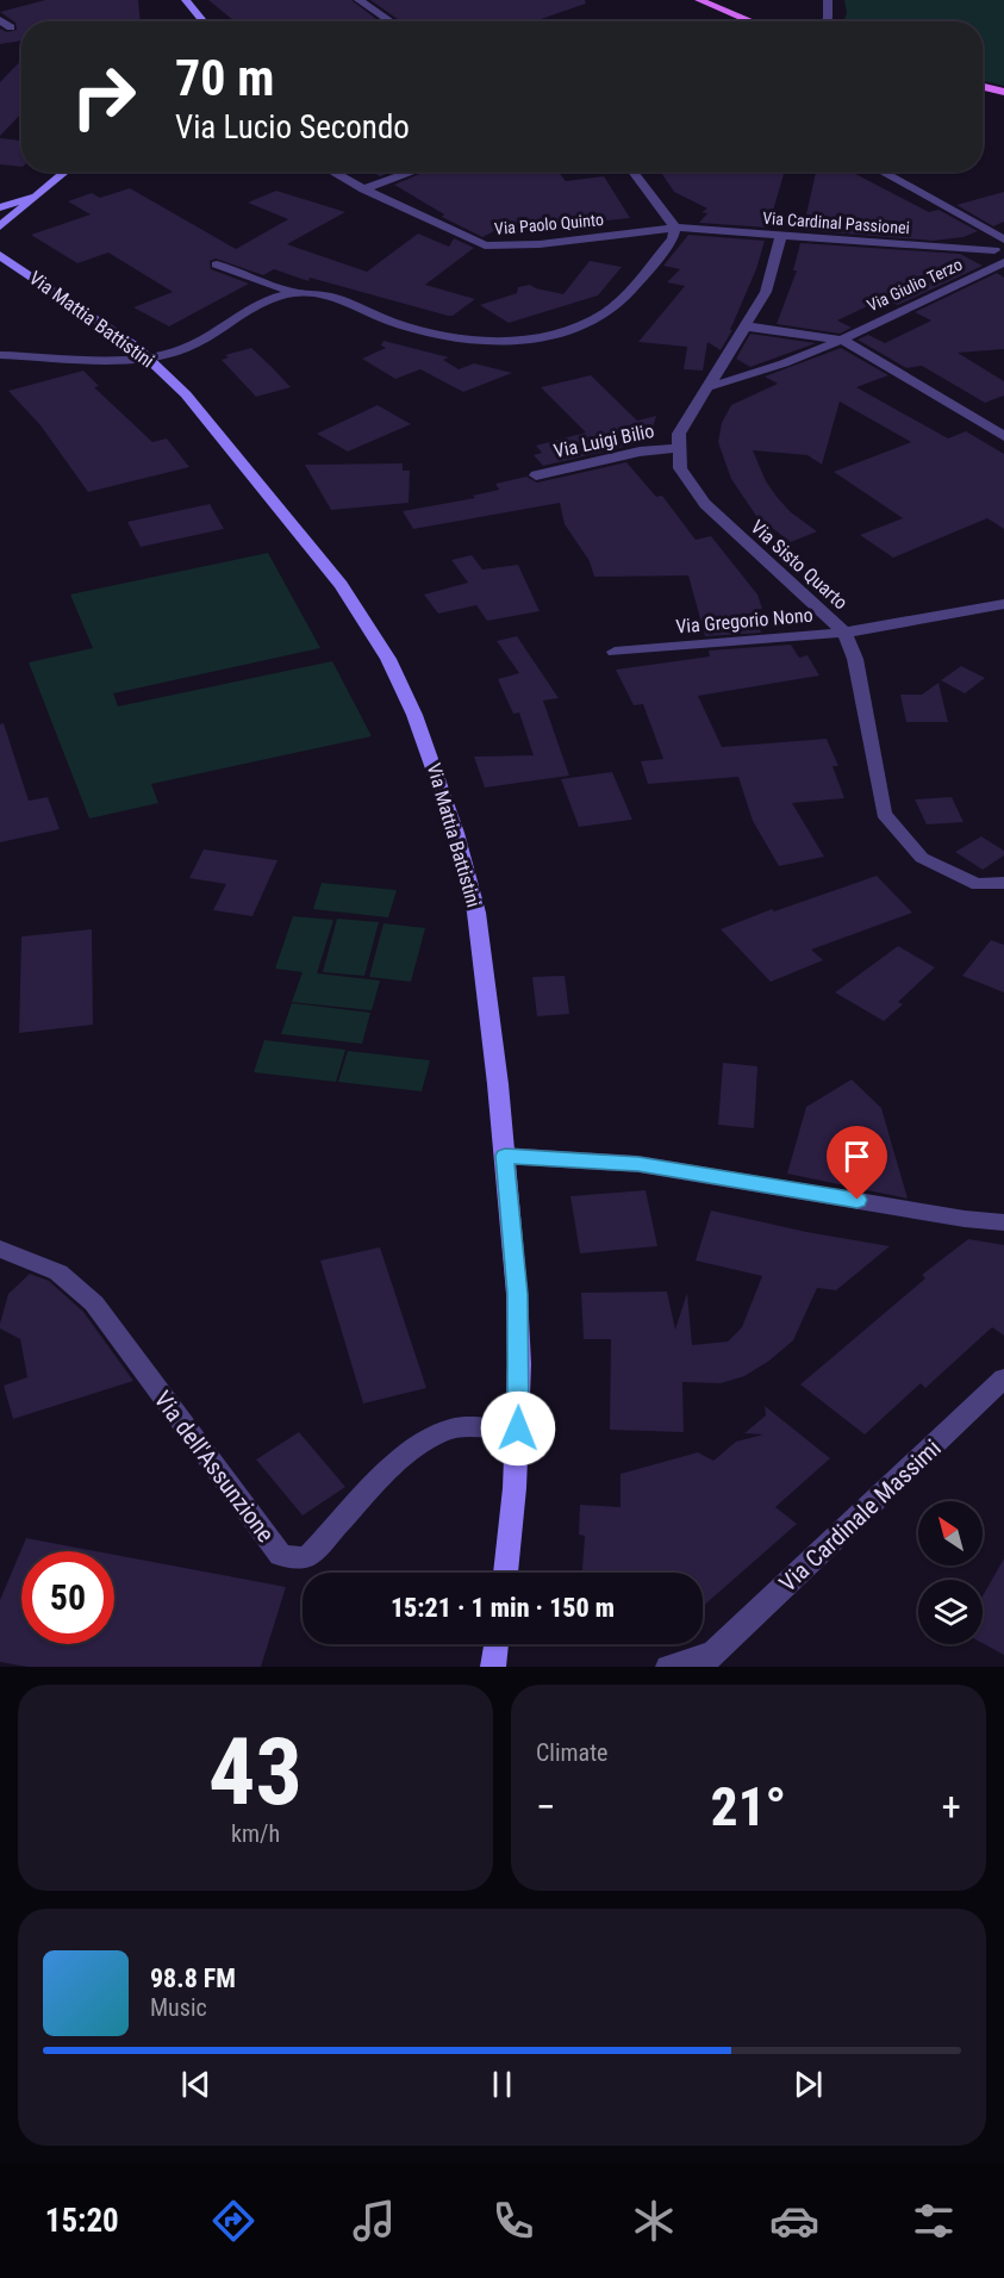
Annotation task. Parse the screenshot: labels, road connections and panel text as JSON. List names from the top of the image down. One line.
{"streets":{"main road":["Via Mattia Battistini"],"street":["Via Cardinal Passionei","Via Paolo Quinto","Via Giulio Terzo","Via Luigi Bilio","Via Sisto Quarto","Via Gregorio Nono","Via dell'Assunzione","Via Cardinale Massimi"]},"crossings":[["Via Cardinal Passionei","Via Paolo Quinto"],["Via Cardinal Passionei","Via Giulio Terzo"],["Via Mattia Battistini","Via dell'Assunzione"],["Via Luigi Bilio","Via Sisto Quarto"],["Via Sisto Quarto","Via Gregorio Nono"]],"north":"top left","page":{"turn":["70 m","Via Lucio Secondo"],"limit":"50","trip":"15:21 · 1 min · 150 m","tile":[["43","km/h"],"Climate"],"heat":["−","21°","+"],"song":["98.8 FM","Music"],"tabs":"15:20"}}
